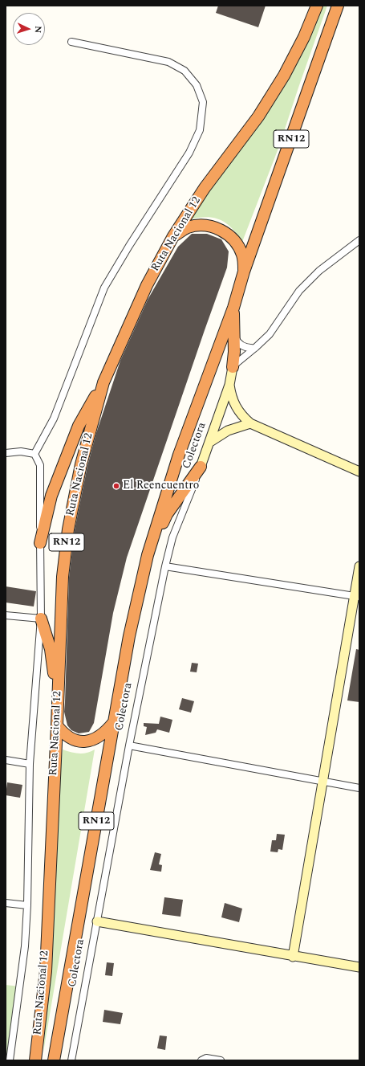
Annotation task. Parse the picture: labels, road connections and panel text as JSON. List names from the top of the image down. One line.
{"streets":{"highway":["RN12","Ruta Nacional 12"],"main road":["Colectora"]},"places":["El Reencuentro"],"north":"right"}
